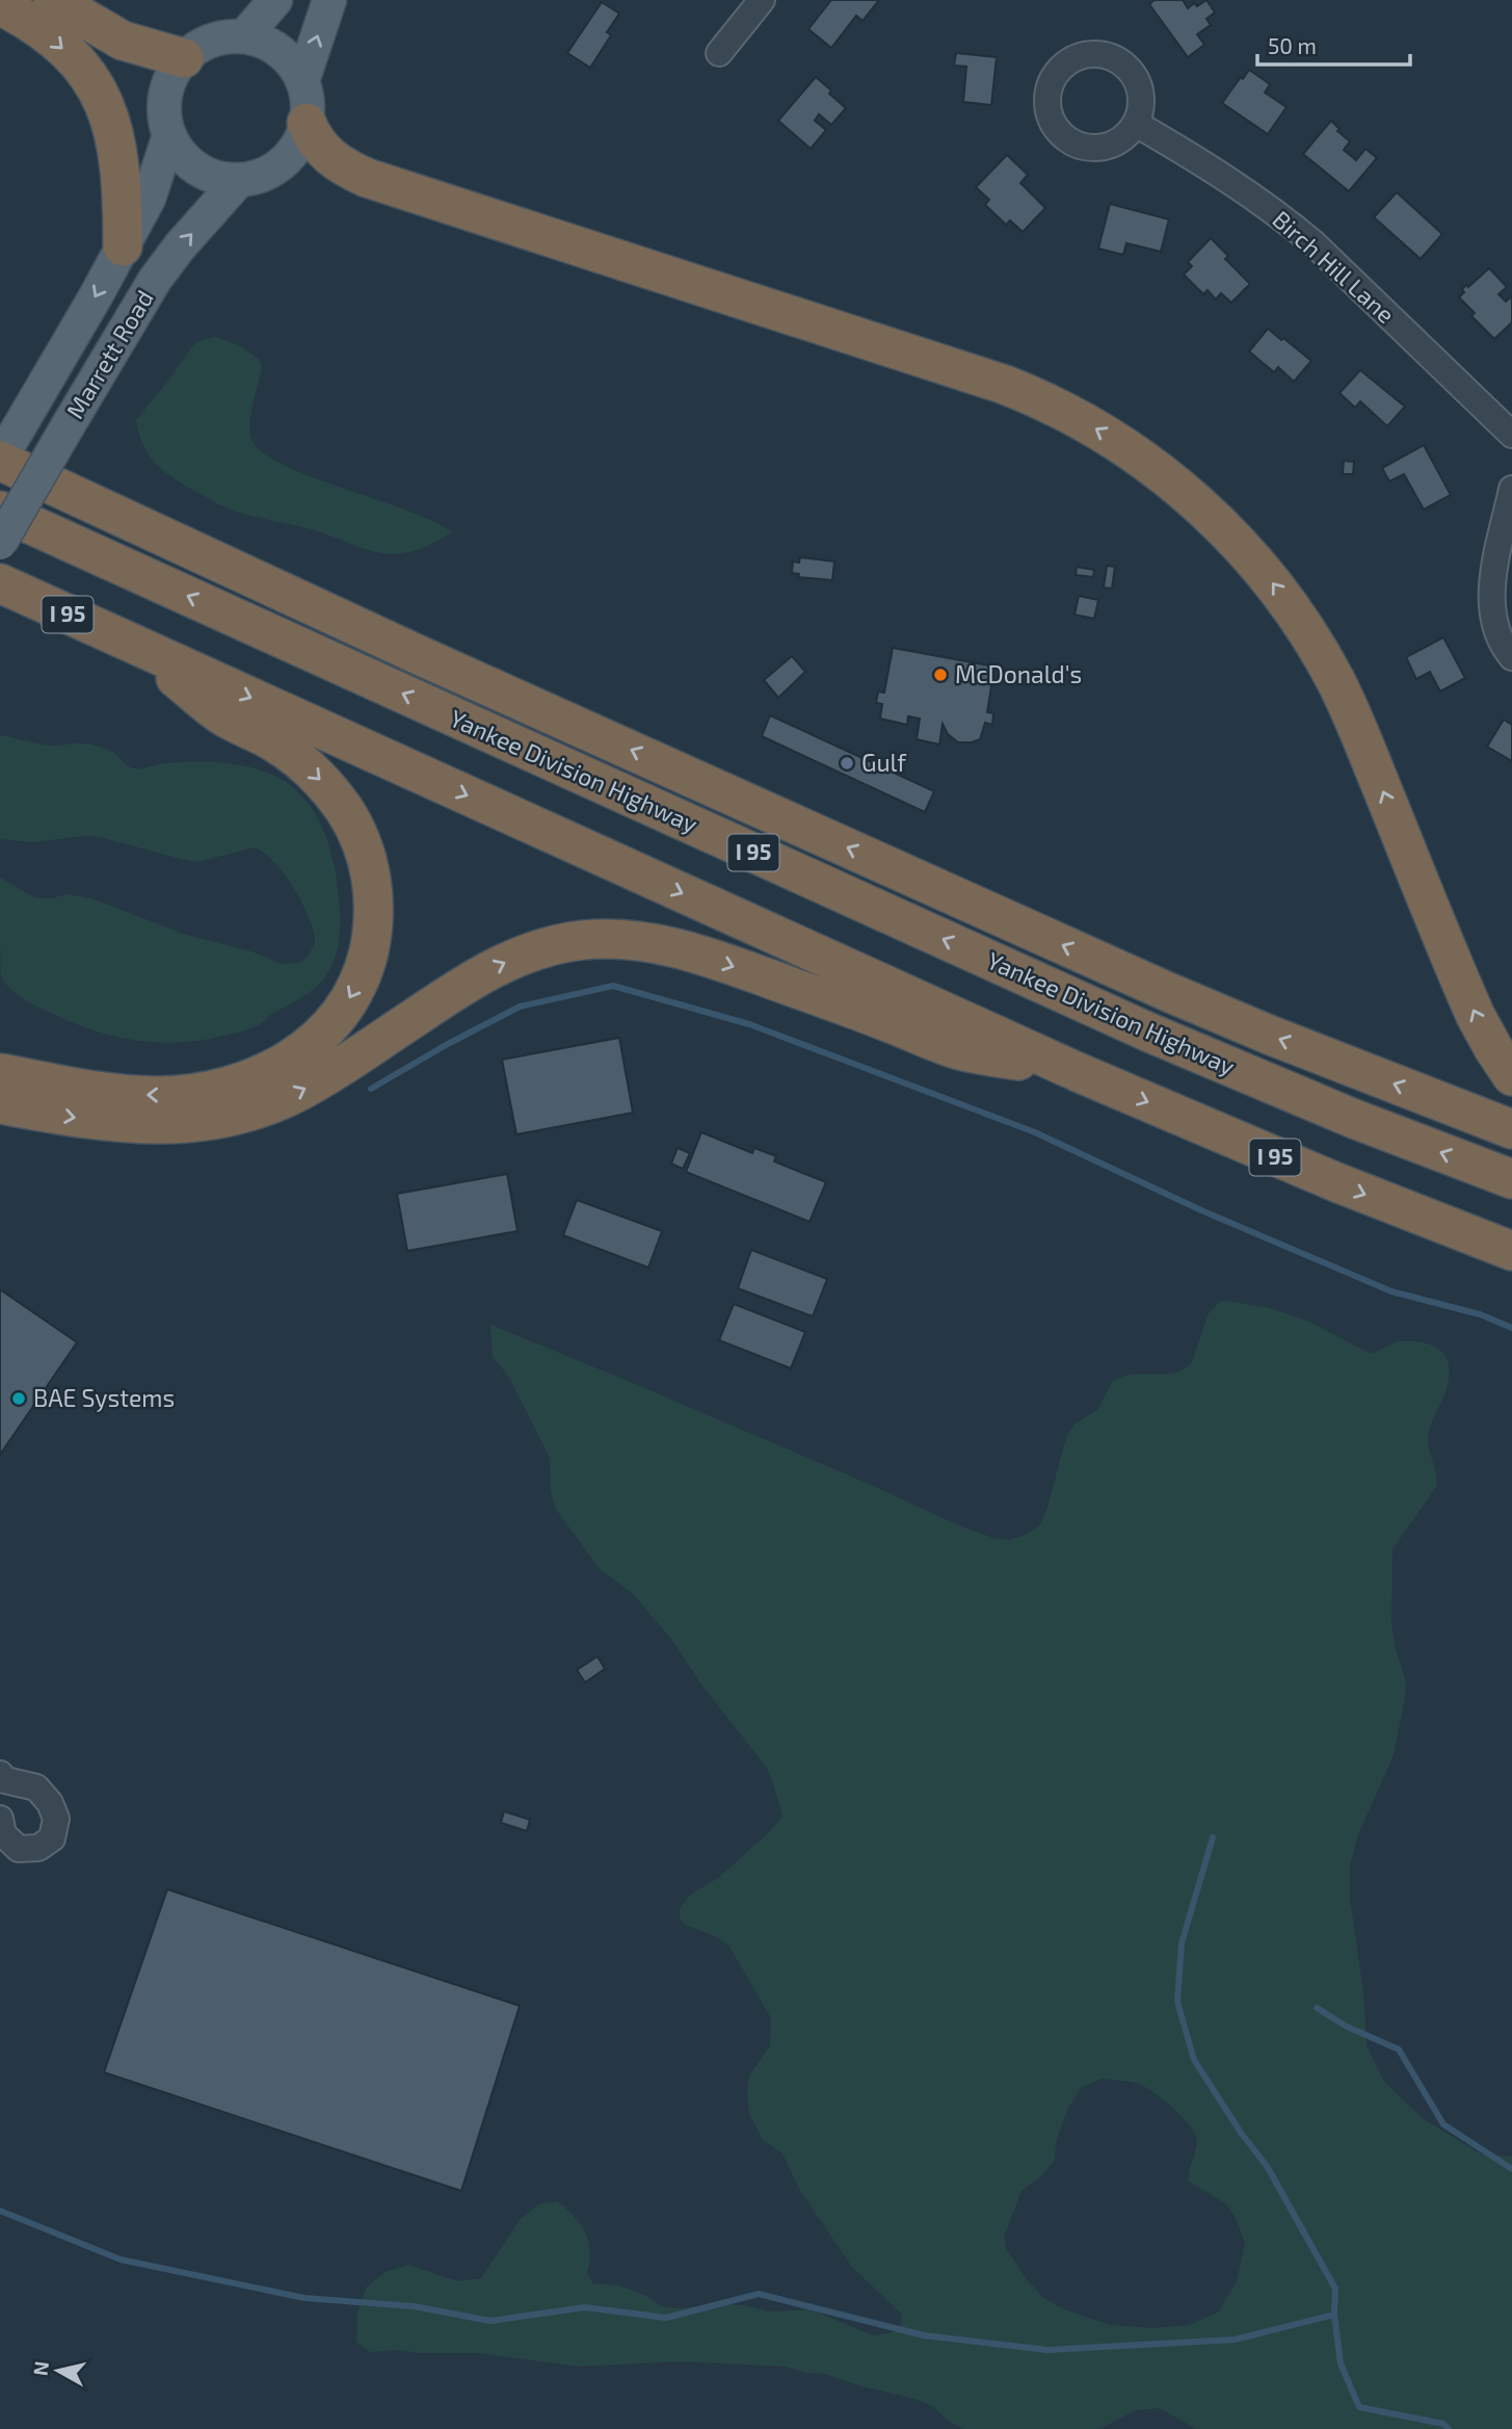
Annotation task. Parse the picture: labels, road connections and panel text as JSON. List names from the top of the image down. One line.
{"streets":{"highway":["I 95","Yankee Division Highway"],"main road":["Marrett Road"],"street":["Birch Hill Lane"]},"places":["McDonald's","Gulf","BAE Systems"],"scale_bar":"50 m","north":"left"}
